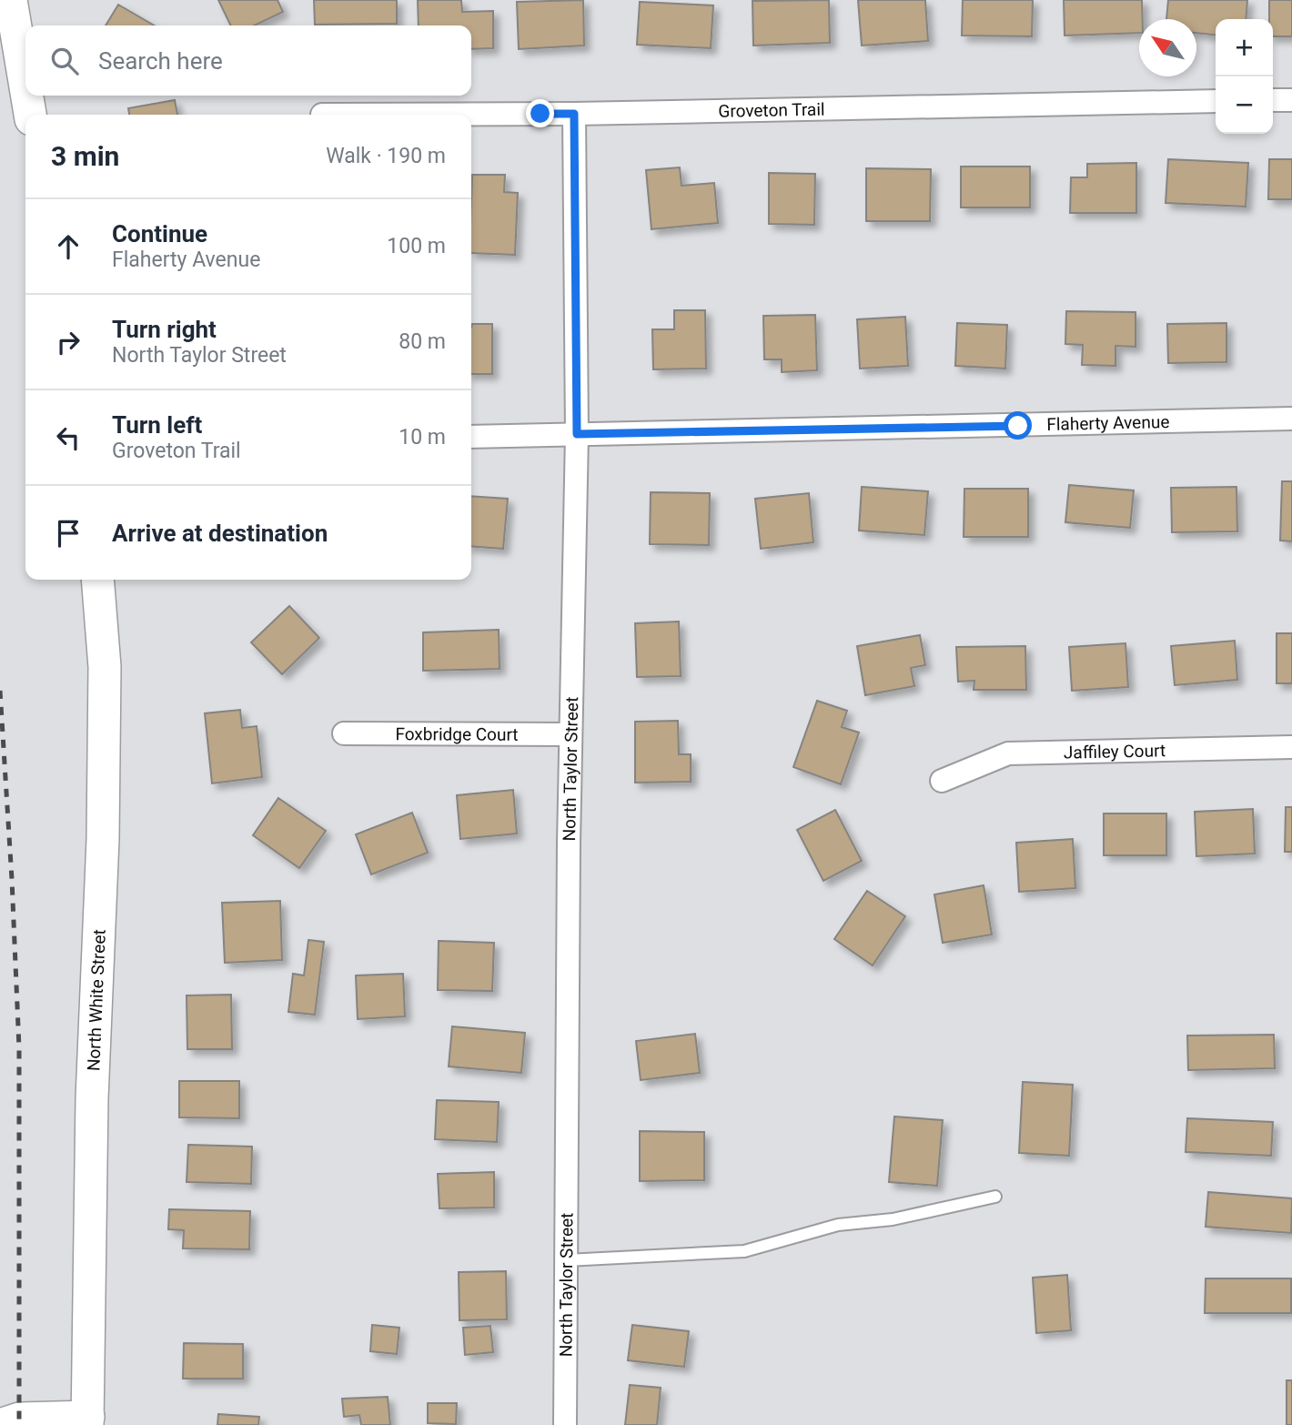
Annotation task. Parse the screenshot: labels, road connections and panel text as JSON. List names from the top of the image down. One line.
{"streets":{"main road":["North White Street"],"street":["Groveton Trail","Flaherty Avenue","Foxbridge Court","Jaffiley Court","North Taylor Street"]},"crossings":[["Groveton Trail","North Taylor Street"],["Flaherty Avenue","North Taylor Street"],["Foxbridge Court","North Taylor Street"]],"north":"top left","page":{"map_buttons":["+","−"],"search":"Search here","heading":["3 min","Walk · 190 m"],"list":[["Continue","Flaherty Avenue","100 m"],["Turn right","North Taylor Street","80 m"],["Turn left","Groveton Trail","10 m"],"Arrive at destination"]}}
